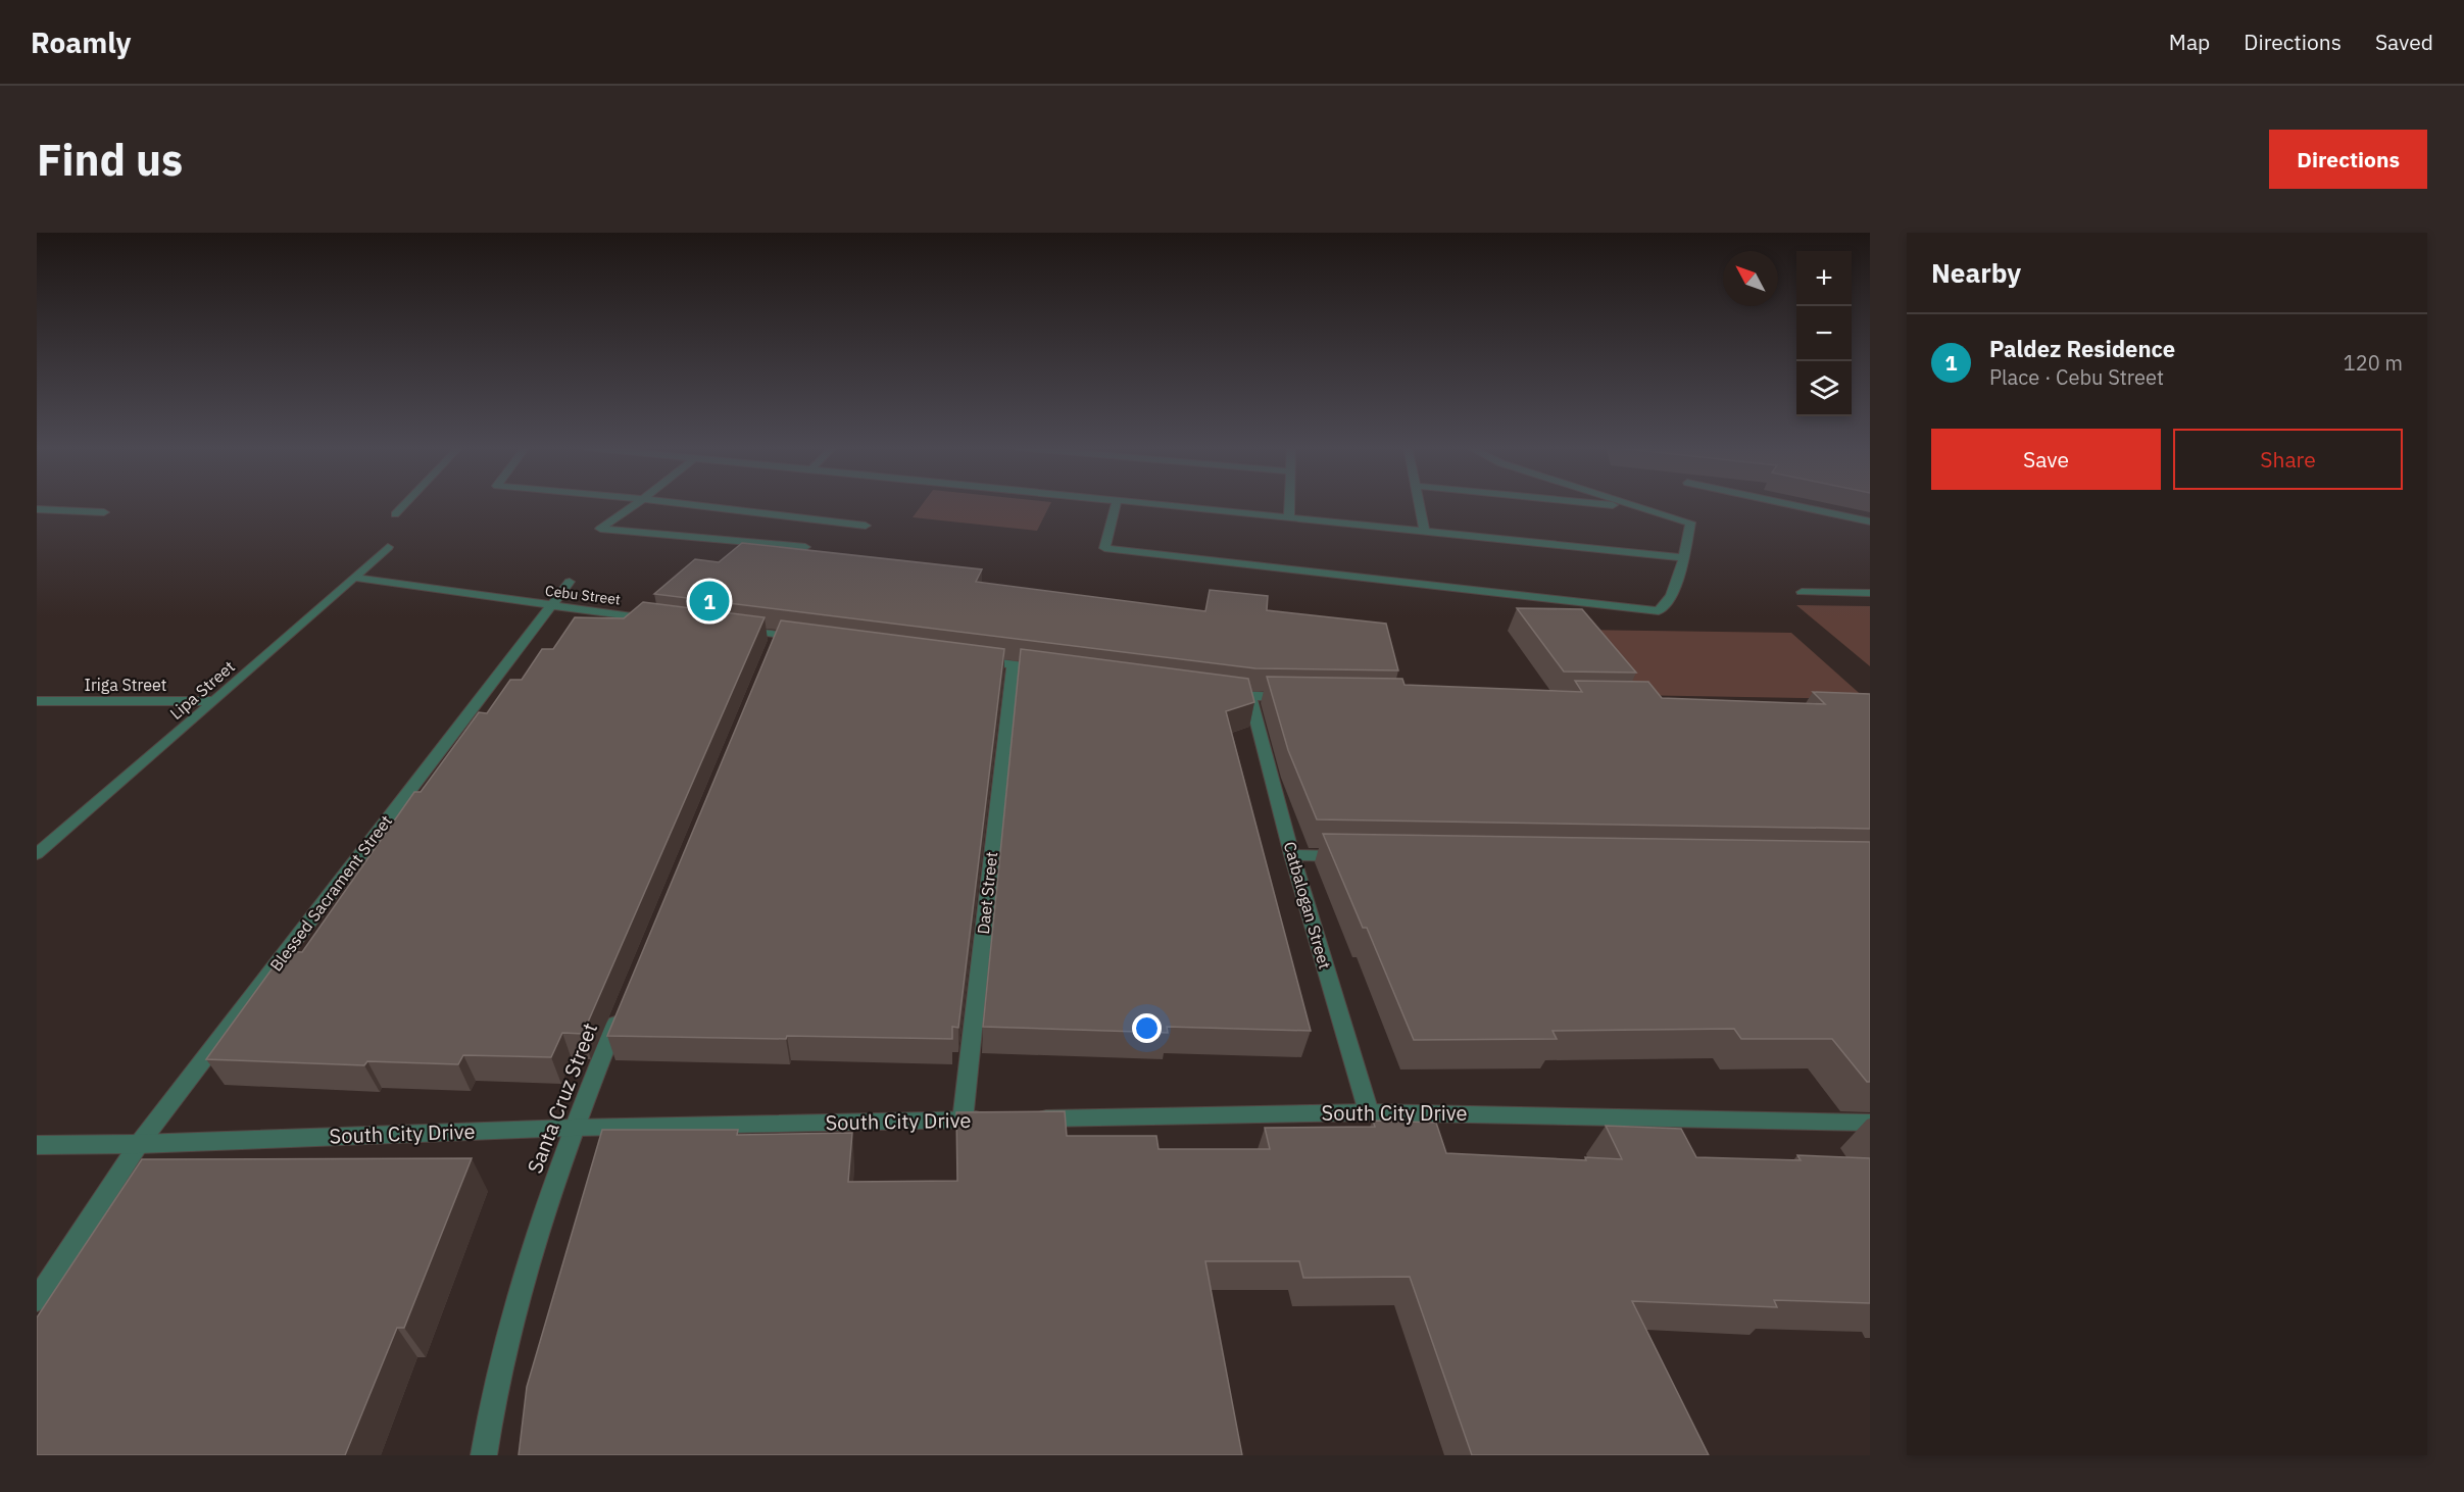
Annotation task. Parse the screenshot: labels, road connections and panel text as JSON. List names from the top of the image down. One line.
{"streets":{"street":["Cebu Street","Iriga Street","Lipa Street","Blessed Sacrament Street","Daet Street","Catbalogan Street","Santa Cruz Street","South City Drive"]},"crossings":[["Cebu Street","Lipa Street"],["Cebu Street","Blessed Sacrament Street"],["Iriga Street","Lipa Street"],["Blessed Sacrament Street","South City Drive"],["Daet Street","South City Drive"],["Catbalogan Street","South City Drive"],["Santa Cruz Street","South City Drive"]],"north":"top left","page":{"header":"Roamly","nav":["Map","Directions","Saved"],"buttons":["Directions",["Save","Share"]],"title":"Find us","heading":"Nearby","map_buttons":["+","−"],"list":[{"mark":"1","name":"Paldez Residence","note":"Place · Cebu Street","value":"120 m"}],"pins":"1"}}
